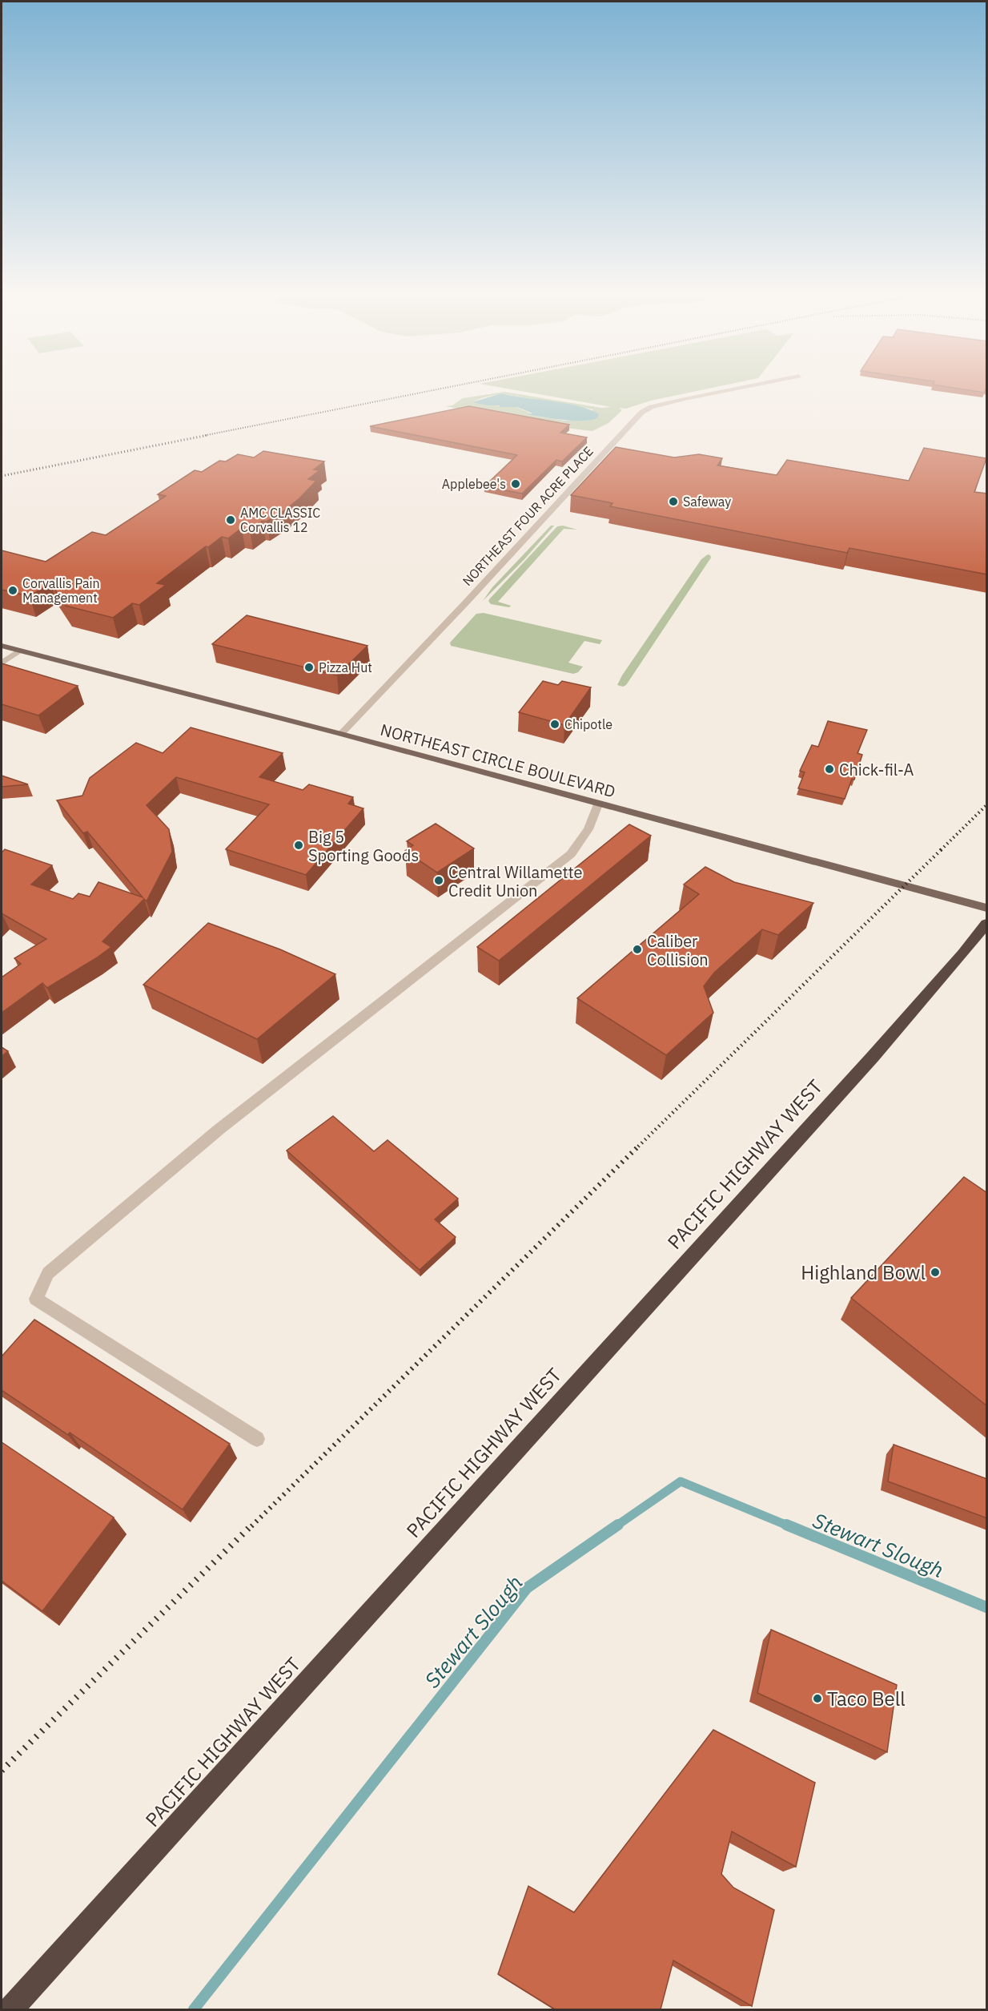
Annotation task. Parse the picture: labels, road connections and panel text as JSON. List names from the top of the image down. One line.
{"streets":{"highway":["PACIFIC HIGHWAY WEST"],"main road":["NORTHEAST CIRCLE BOULEVARD"],"street":["NORTHEAST FOUR ACRE PLACE"]},"crossings":[["NORTHEAST FOUR ACRE PLACE","NORTHEAST CIRCLE BOULEVARD"]],"water":["Stewart Slough"],"places":["Applebee's","Safeway","AMC CLASSIC Corvallis 12","Corvallis Pain Management","Pizza Hut","Chipotle","Chick-fil-A","Big 5 Sporting Goods","Central Willamette Credit Union","Caliber Collision","Highland Bowl","Taco Bell"]}
